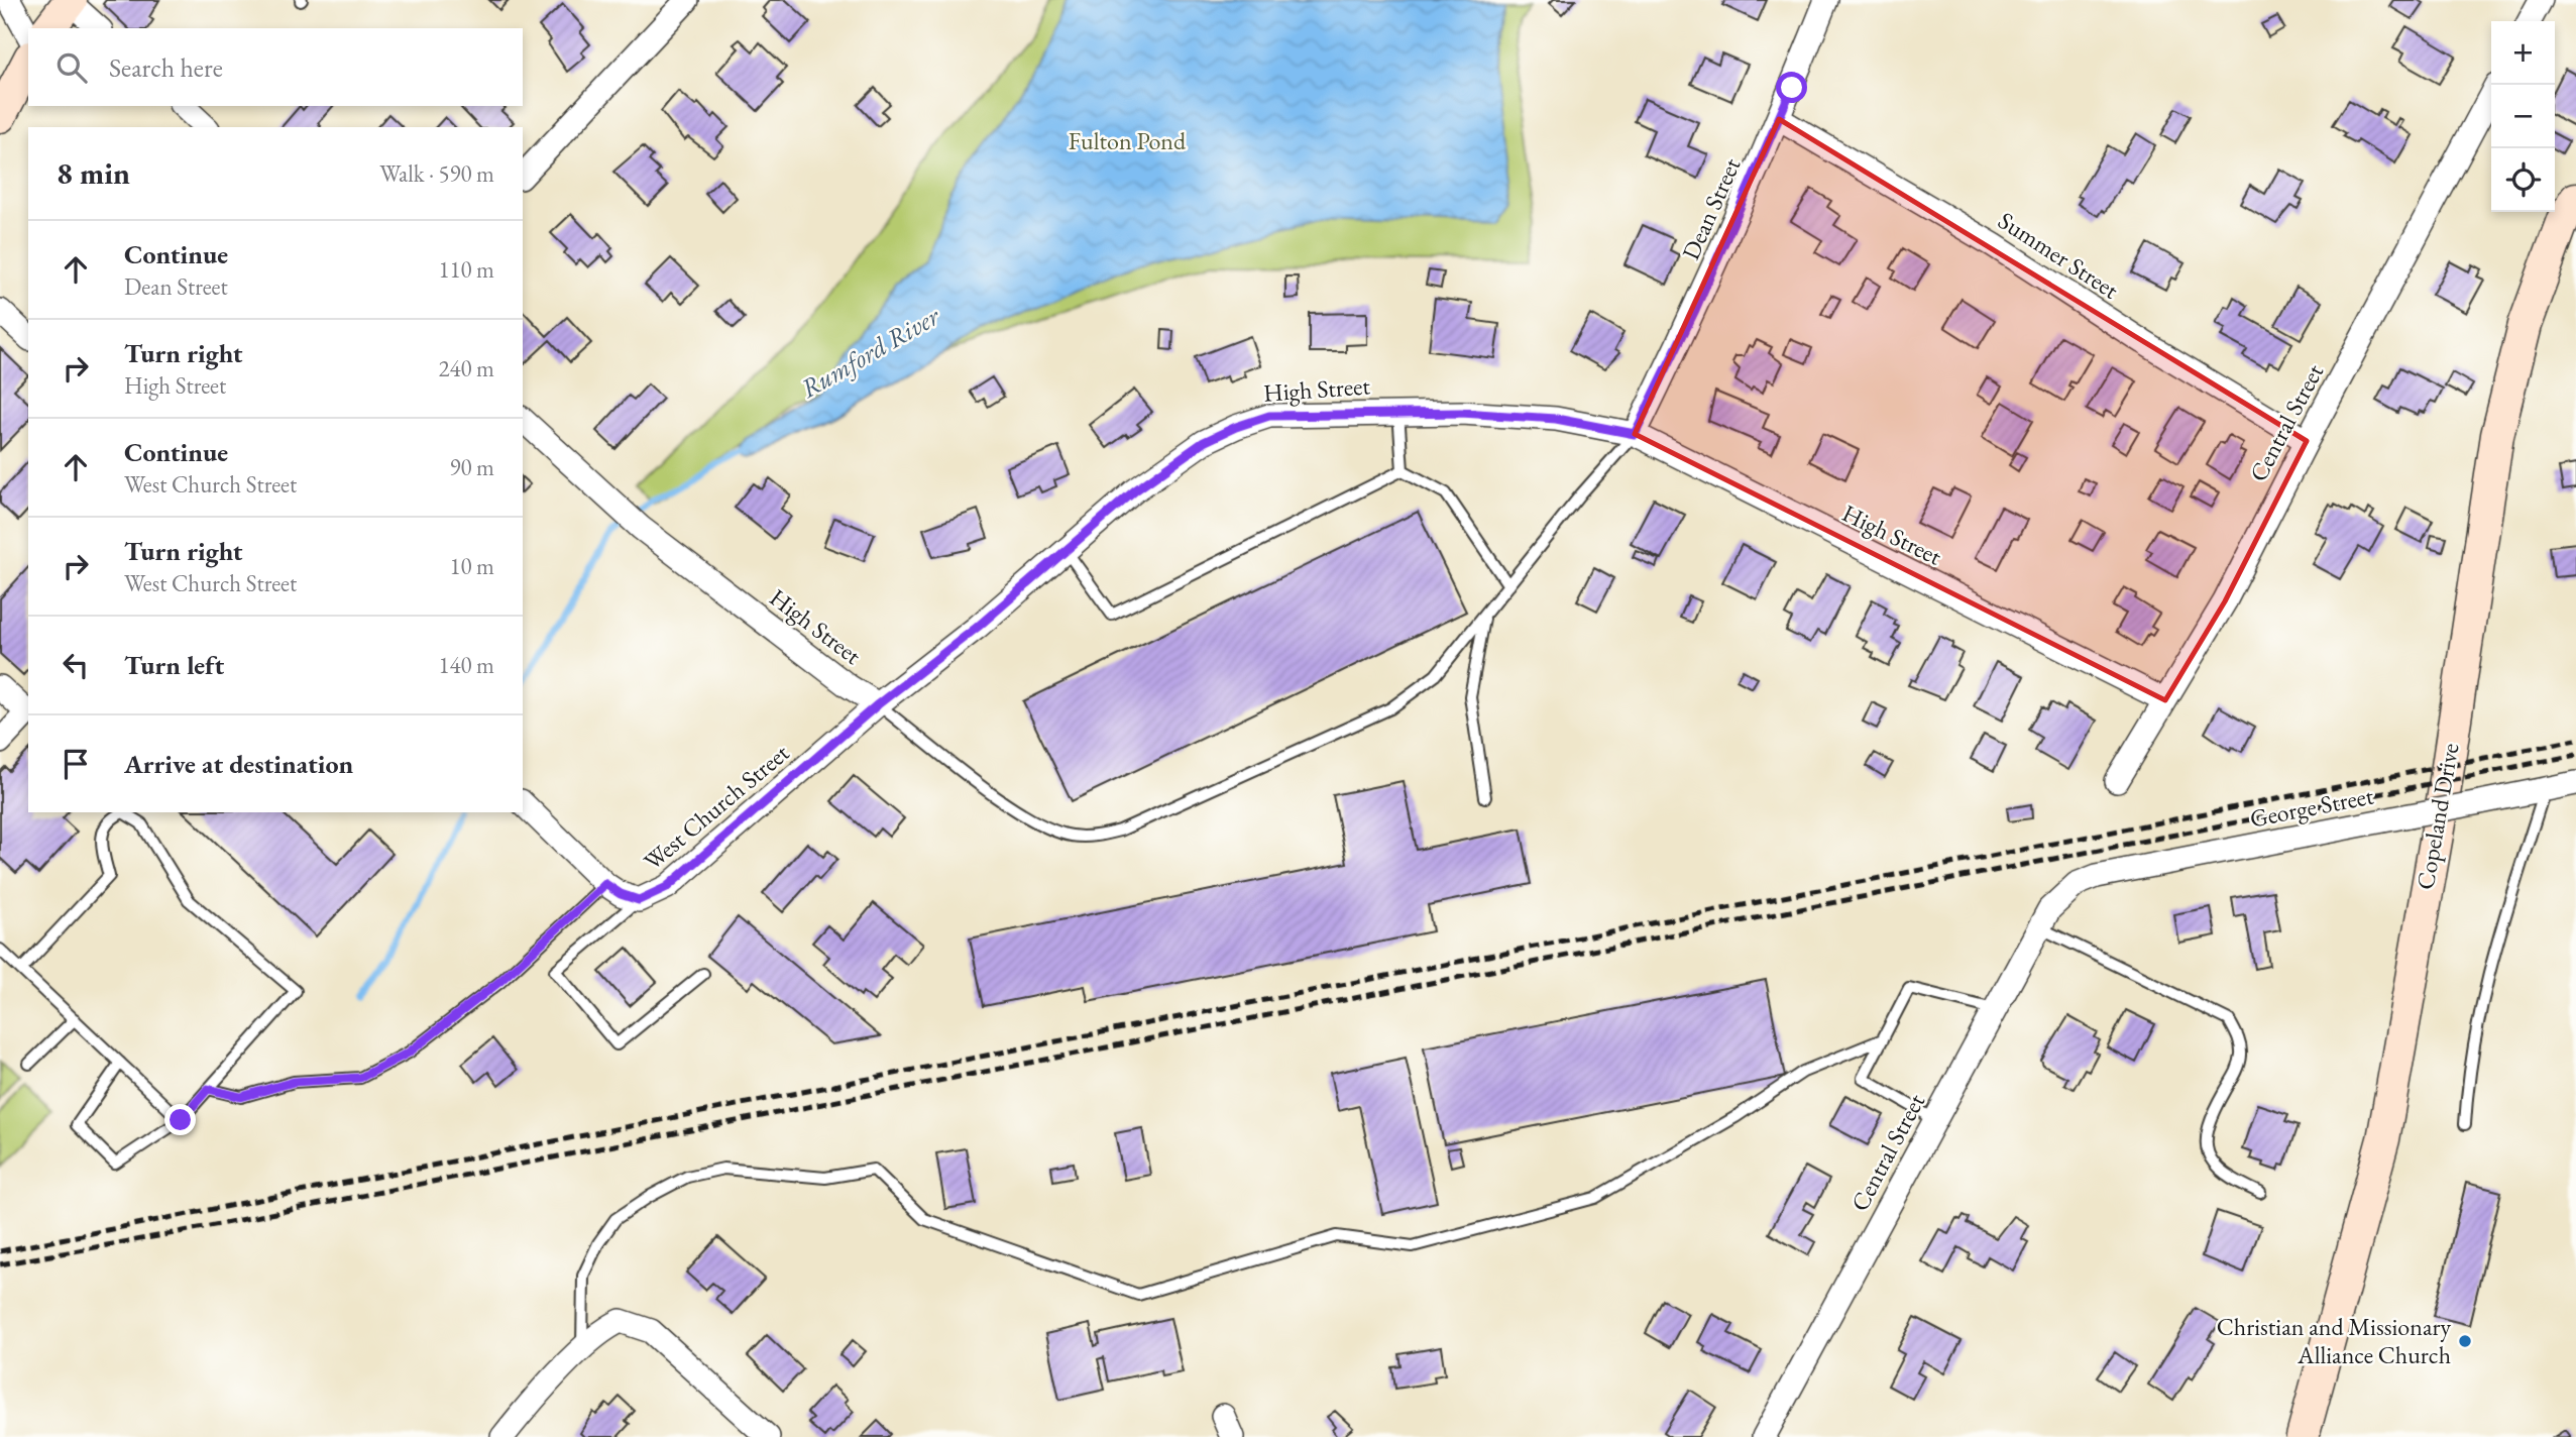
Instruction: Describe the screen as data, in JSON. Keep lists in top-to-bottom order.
{
  "streets": {
    "main road": ["Copeland Drive"],
    "street": [
      "Dean Street",
      "Summer Street",
      "High Street",
      "Central Street",
      "West Church Street",
      "George Street"
    ]
  },
  "crossings": [
    ["Dean Street", "Summer Street"],
    ["Dean Street", "High Street"],
    ["Summer Street", "Central Street"],
    ["High Street", "Central Street"],
    ["High Street", "West Church Street"],
    ["Central Street", "George Street"]
  ],
  "water": ["Rumford River"],
  "parks": ["Fulton Pond"],
  "places": ["Christian and Missionary Alliance Church"],
  "page": {
    "map_buttons": ["+", "−"],
    "search": "Search here",
    "heading": ["8 min", "Walk · 590 m"],
    "list": [
      ["Continue", "Dean Street", "110 m"],
      ["Turn right", "High Street", "240 m"],
      ["Continue", "West Church Street", "90 m"],
      ["Turn right", "West Church Street", "10 m"],
      ["Turn left", "140 m"],
      "Arrive at destination"
    ]
  }
}
